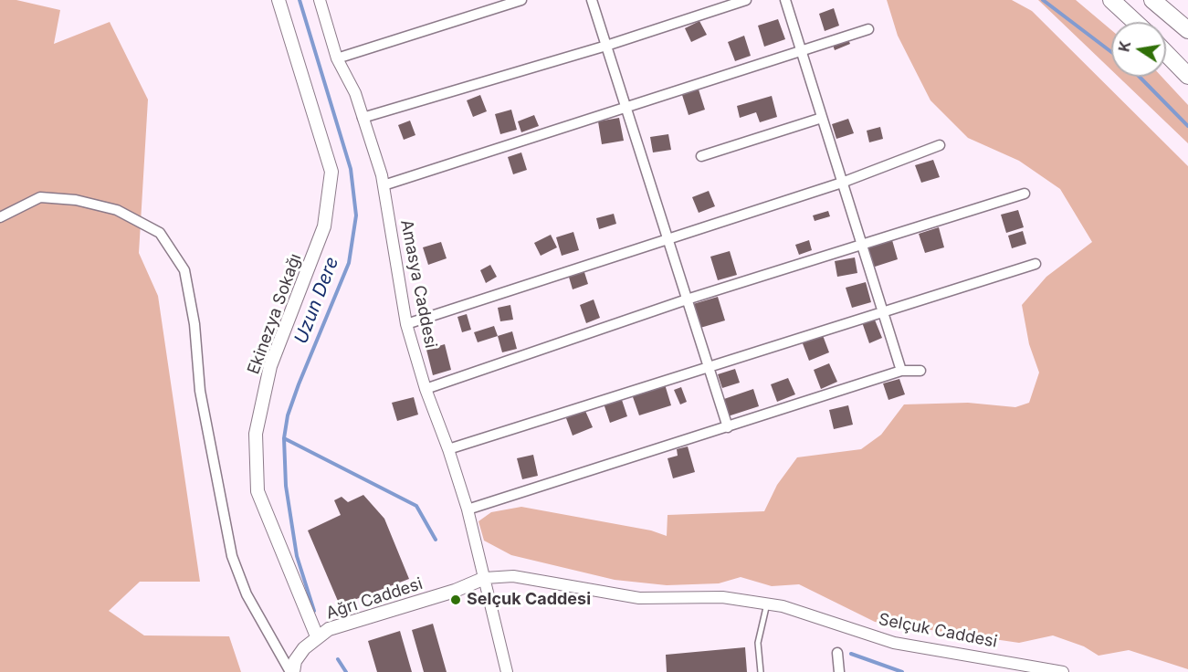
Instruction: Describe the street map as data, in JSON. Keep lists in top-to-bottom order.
{
  "streets": {
    "main road": ["Ekinezya Sokağı", "Ağrı Caddesi"],
    "street": ["Amasya Caddesi", "Selçuk Caddesi"]
  },
  "crossings": [
    ["Amasya Caddesi", "Ağrı Caddesi"],
    ["Amasya Caddesi", "Selçuk Caddesi"],
    ["Ekinezya Sokağı", "Ağrı Caddesi"],
    ["Ağrı Caddesi", "Selçuk Caddesi"]
  ],
  "water": ["Uzun Dere"],
  "places": ["Selçuk Caddesi"],
  "north": "left"
}
